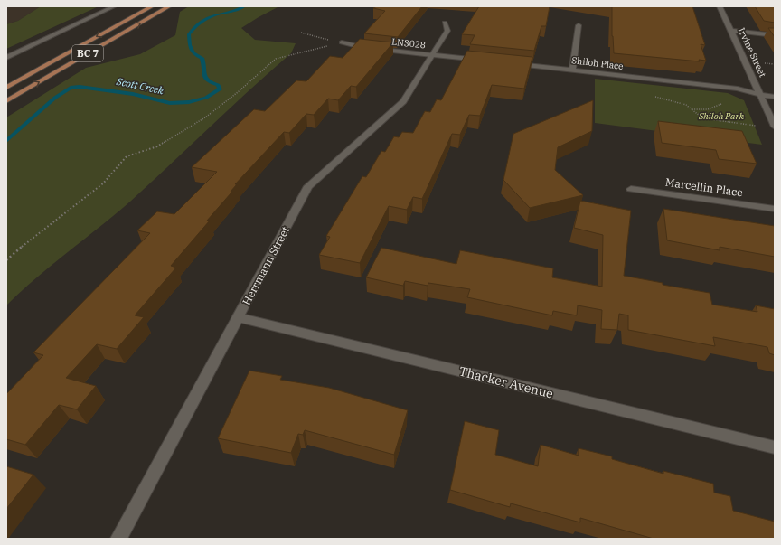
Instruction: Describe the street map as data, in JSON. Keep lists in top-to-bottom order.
{
  "streets": {
    "main road": ["BC 7"],
    "street": [
      "Irvine Street",
      "Shiloh Place",
      "Marcellin Place",
      "Herrmann Street",
      "Thacker Avenue"
    ],
    "lane": ["LN3028"]
  },
  "crossings": [
    ["LN3028", "Herrmann Street"],
    ["Irvine Street", "Shiloh Place"],
    ["Herrmann Street", "Thacker Avenue"]
  ],
  "water": ["Scott Creek"],
  "parks": ["Shiloh Park"]
}
